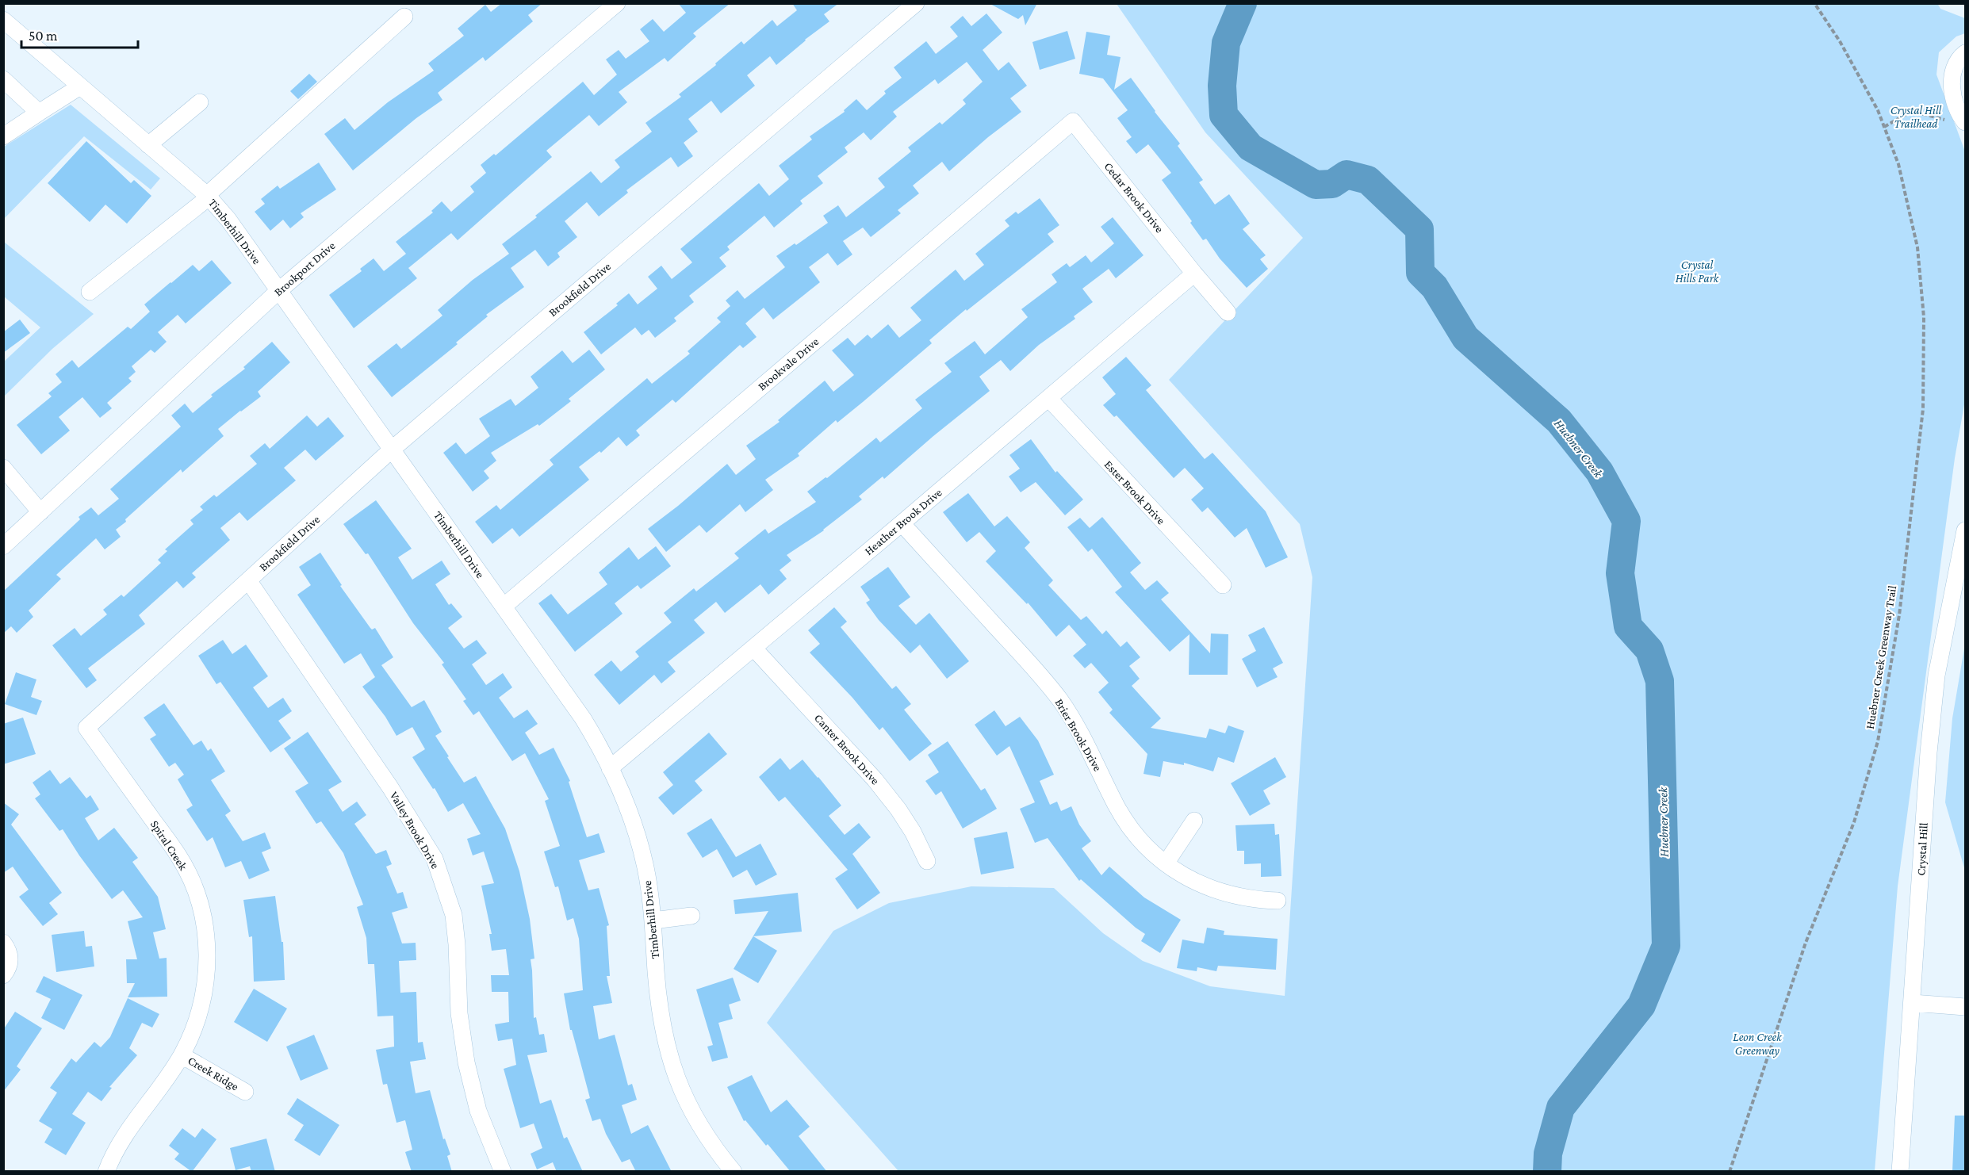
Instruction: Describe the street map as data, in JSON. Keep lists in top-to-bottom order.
{
  "streets": {
    "street": [
      "Cedar Brook Drive",
      "Timberhill Drive",
      "Brookport Drive",
      "Brookfield Drive",
      "Brookvale Drive",
      "Ester Brook Drive",
      "Heather Brook Drive",
      "Brier Brook Drive",
      "Canter Brook Drive",
      "Valley Brook Drive",
      "Spiral Creek",
      "Crystal Hill",
      "Creek Ridge"
    ],
    "path": ["Huebner Creek Greenway Trail"]
  },
  "crossings": [
    ["Cedar Brook Drive", "Brookvale Drive"],
    ["Cedar Brook Drive", "Heather Brook Drive"],
    ["Timberhill Drive", "Brookport Drive"],
    ["Timberhill Drive", "Brookfield Drive"],
    ["Timberhill Drive", "Brookvale Drive"],
    ["Timberhill Drive", "Heather Brook Drive"],
    ["Brookfield Drive", "Valley Brook Drive"],
    ["Brookfield Drive", "Spiral Creek"],
    ["Ester Brook Drive", "Heather Brook Drive"],
    ["Heather Brook Drive", "Brier Brook Drive"],
    ["Heather Brook Drive", "Canter Brook Drive"],
    ["Valley Brook Drive", "Spiral Creek"],
    ["Spiral Creek", "Creek Ridge"]
  ],
  "water": ["Huebner Creek"],
  "parks": ["Crystal Hill Trailhead", "Crystal Hills Park", "Leon Creek Greenway"],
  "scale_bar": "50 m"
}
